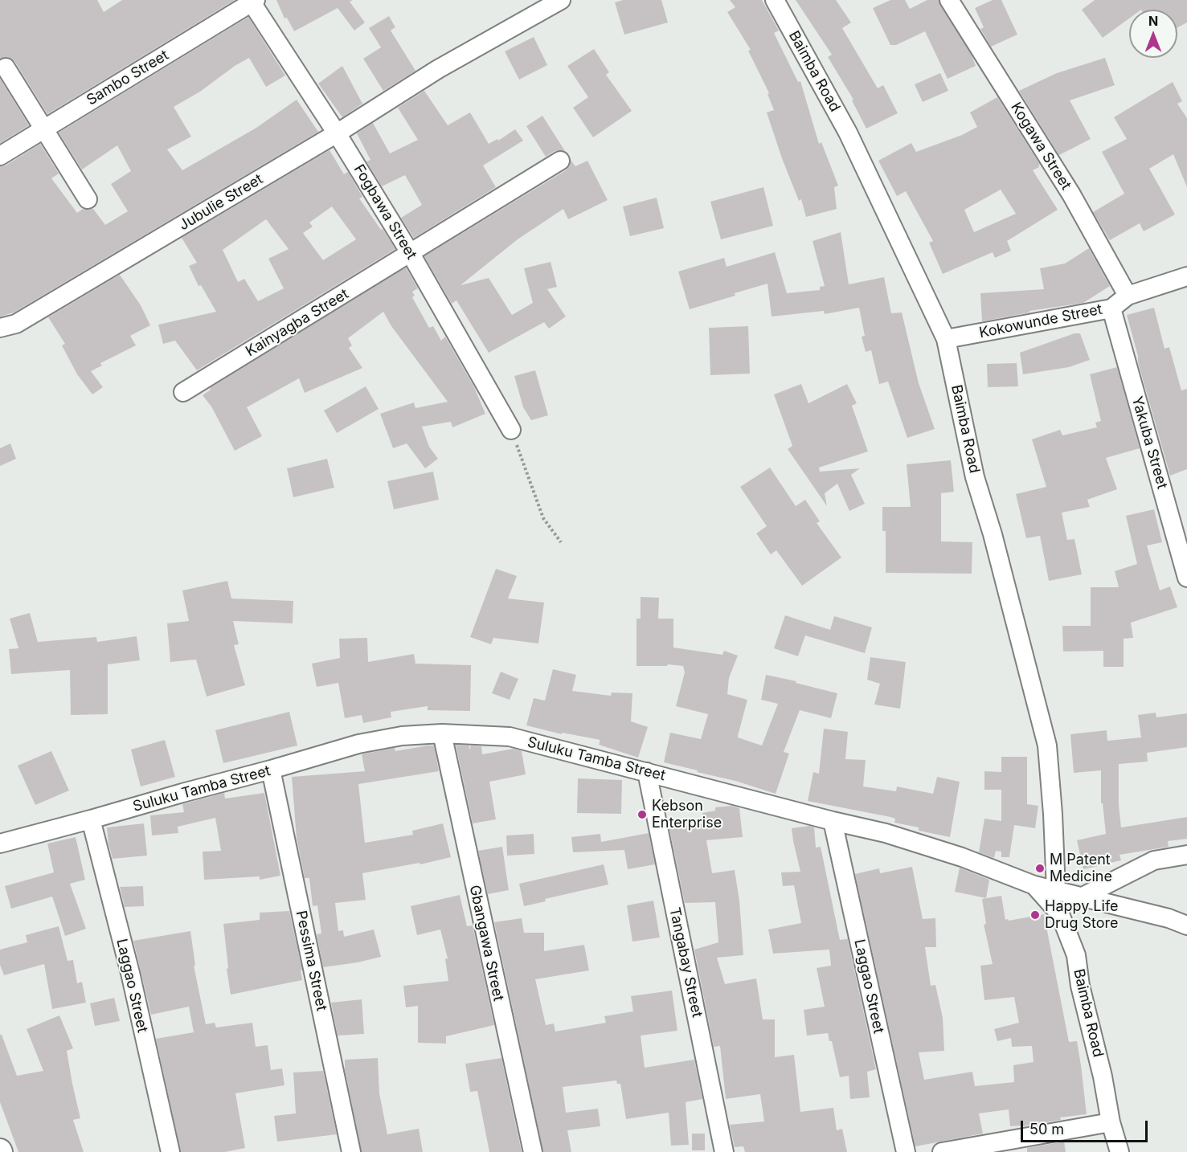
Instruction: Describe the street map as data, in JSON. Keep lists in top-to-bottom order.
{
  "streets": {
    "street": [
      "Baimba Road",
      "Sambo Street",
      "Kogawa Street",
      "Jubulie Street",
      "Fogbawa Street",
      "Kokowunde Street",
      "Kainyagba Street",
      "Yakuba Street",
      "Suluku Tamba Street",
      "Gbangawa Street",
      "Pessima Street",
      "Tangabay Street",
      "Laggao Street"
    ]
  },
  "crossings": [
    ["Baimba Road", "Kokowunde Street"],
    ["Baimba Road", "Suluku Tamba Street"],
    ["Sambo Street", "Fogbawa Street"],
    ["Kogawa Street", "Kokowunde Street"],
    ["Jubulie Street", "Fogbawa Street"],
    ["Fogbawa Street", "Kainyagba Street"],
    ["Kokowunde Street", "Yakuba Street"],
    ["Suluku Tamba Street", "Gbangawa Street"],
    ["Suluku Tamba Street", "Pessima Street"],
    ["Suluku Tamba Street", "Tangabay Street"],
    ["Suluku Tamba Street", "Laggao Street"]
  ],
  "places": ["Kebson Enterprise", "M Patent Medicine", "Happy Life Drug Store"],
  "scale_bar": "50 m",
  "north": "top"
}
